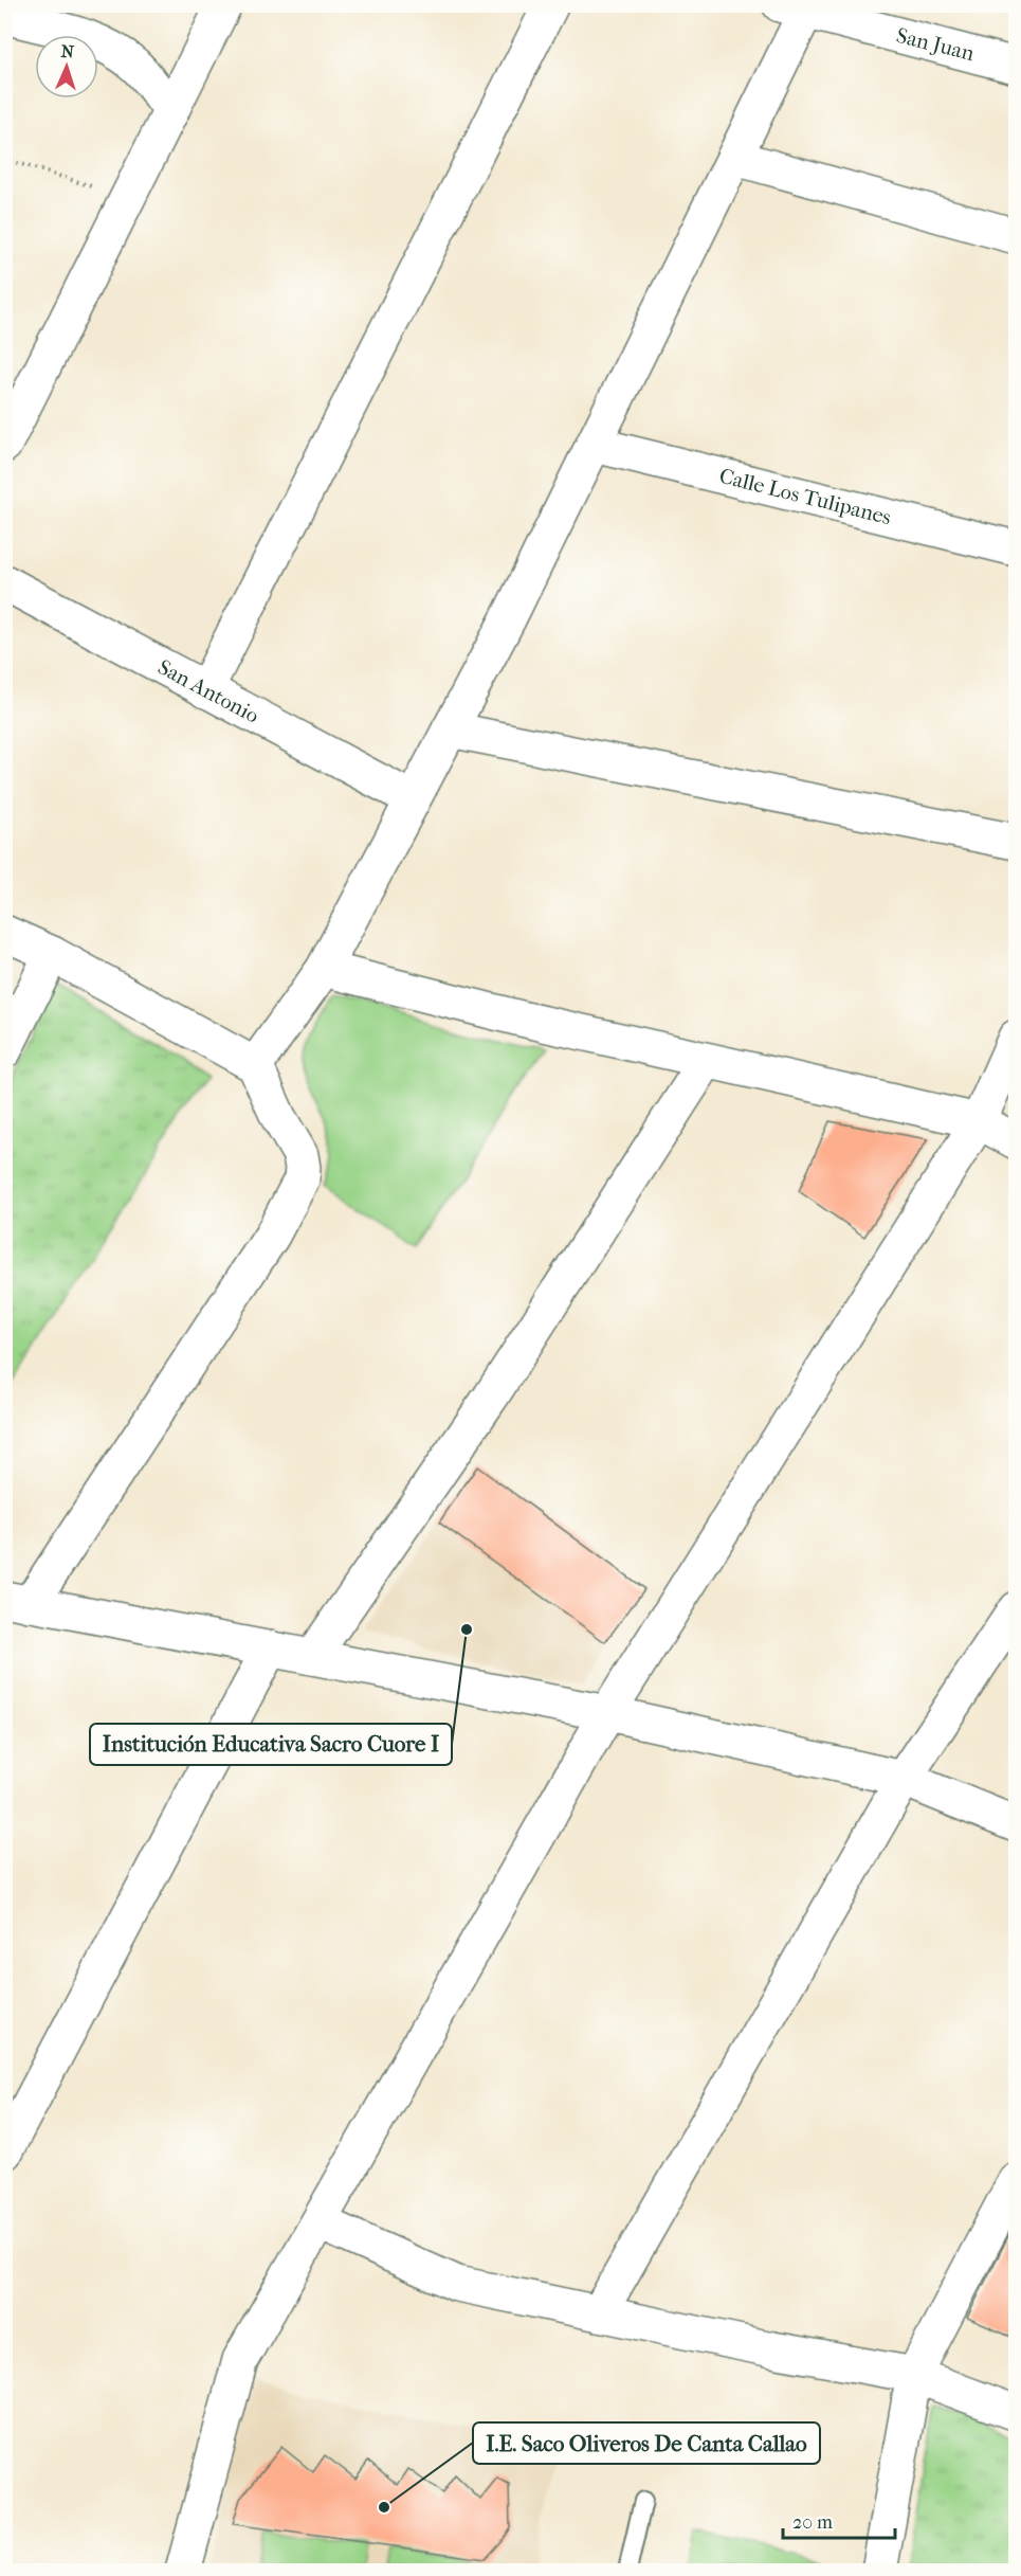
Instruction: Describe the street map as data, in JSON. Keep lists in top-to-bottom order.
{
  "streets": {
    "street": ["San Juan", "Calle Los Tulipanes", "San Antonio"]
  },
  "places": ["Institución Educativa Sacro Cuore I", "I.E. Saco Oliveros De Canta Callao"],
  "scale_bar": "20 m",
  "north": "top"
}
